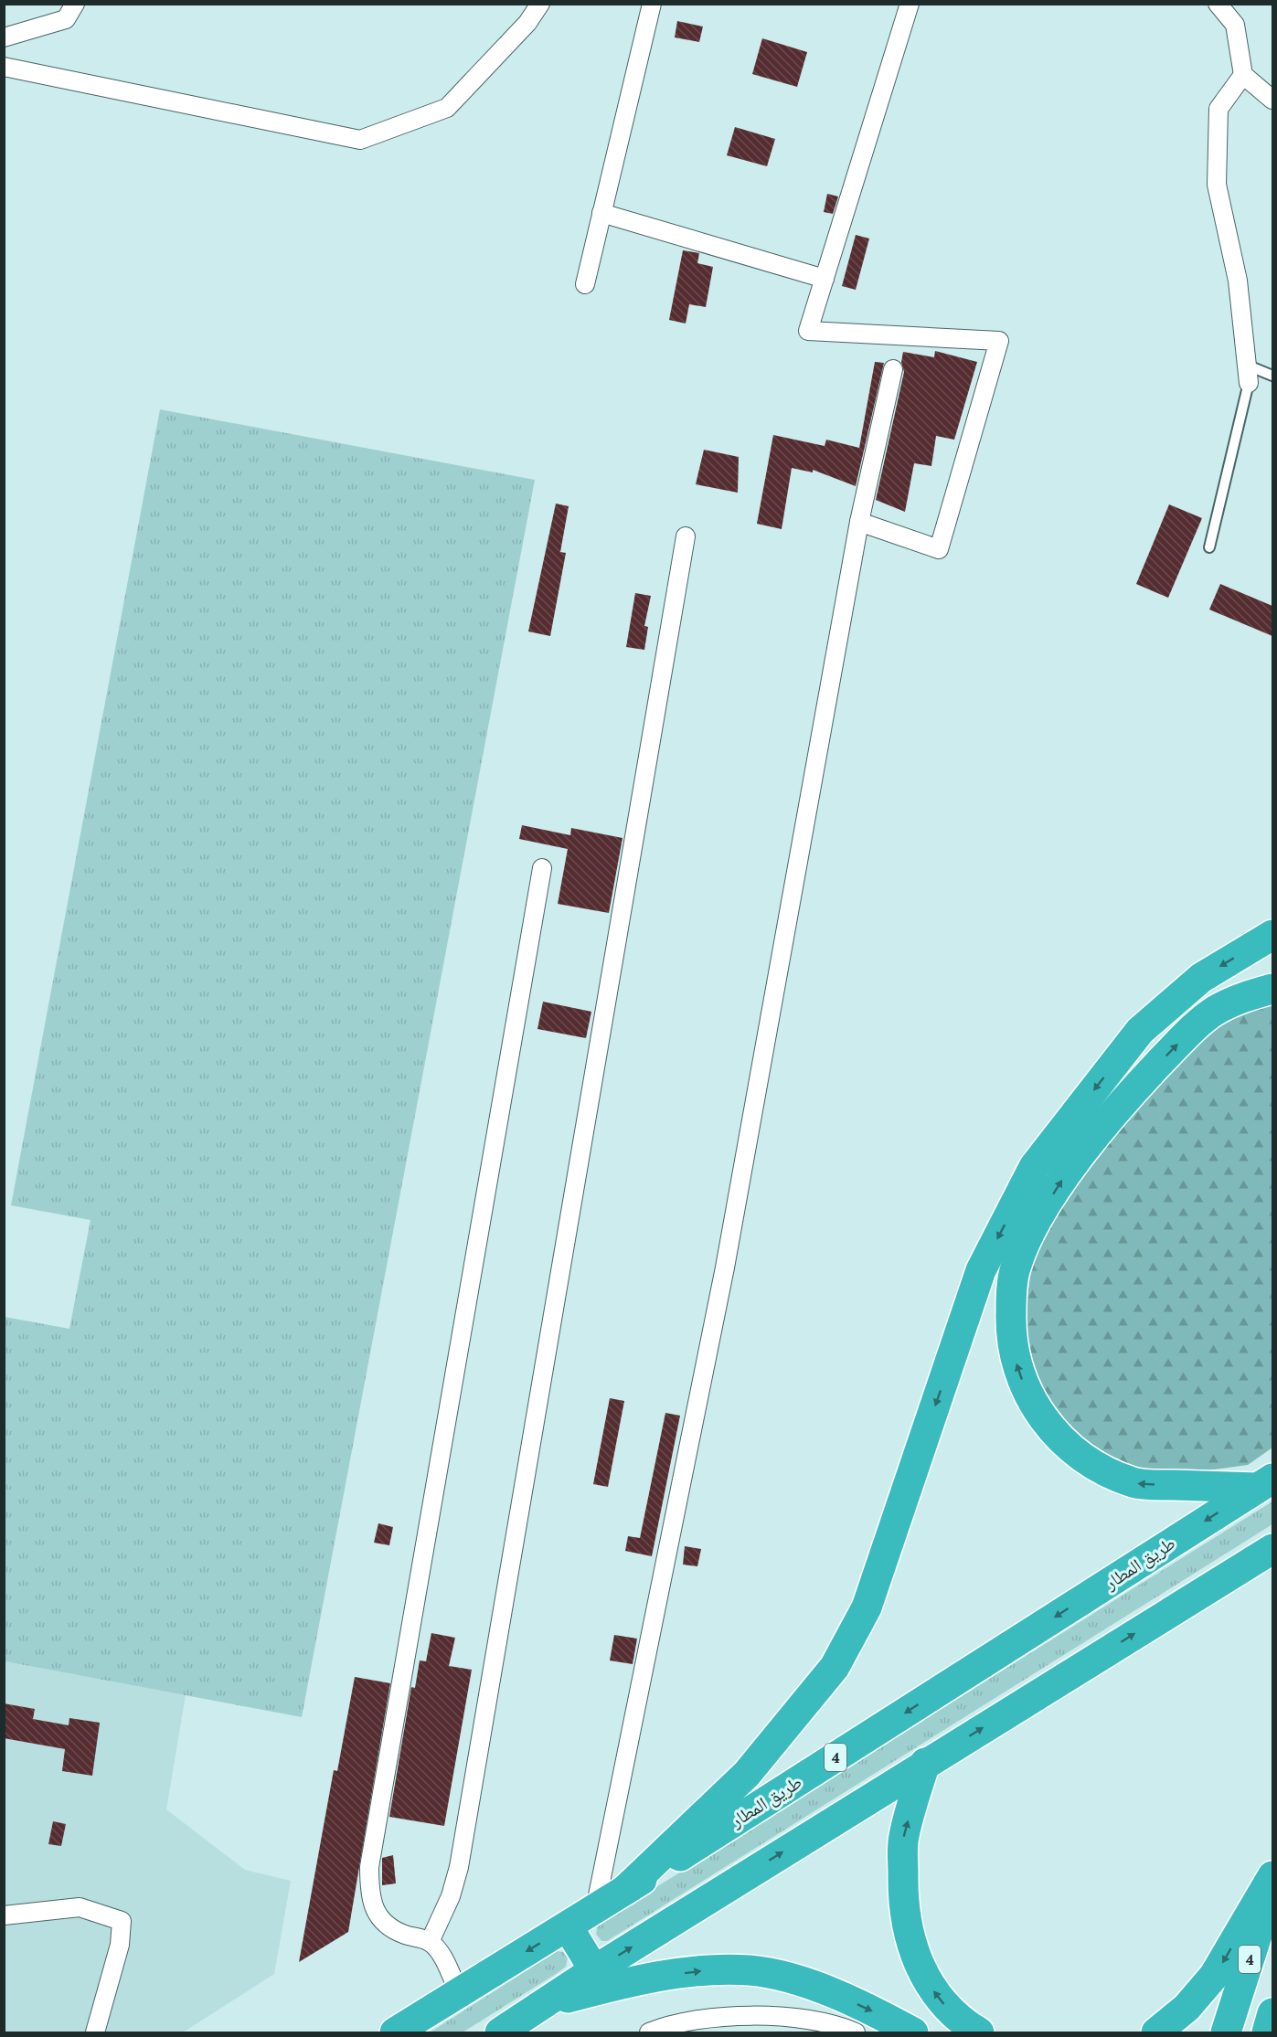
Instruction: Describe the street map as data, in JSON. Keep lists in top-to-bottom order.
{
  "streets": {
    "highway": ["طريق المطار", "4"]
  }
}
